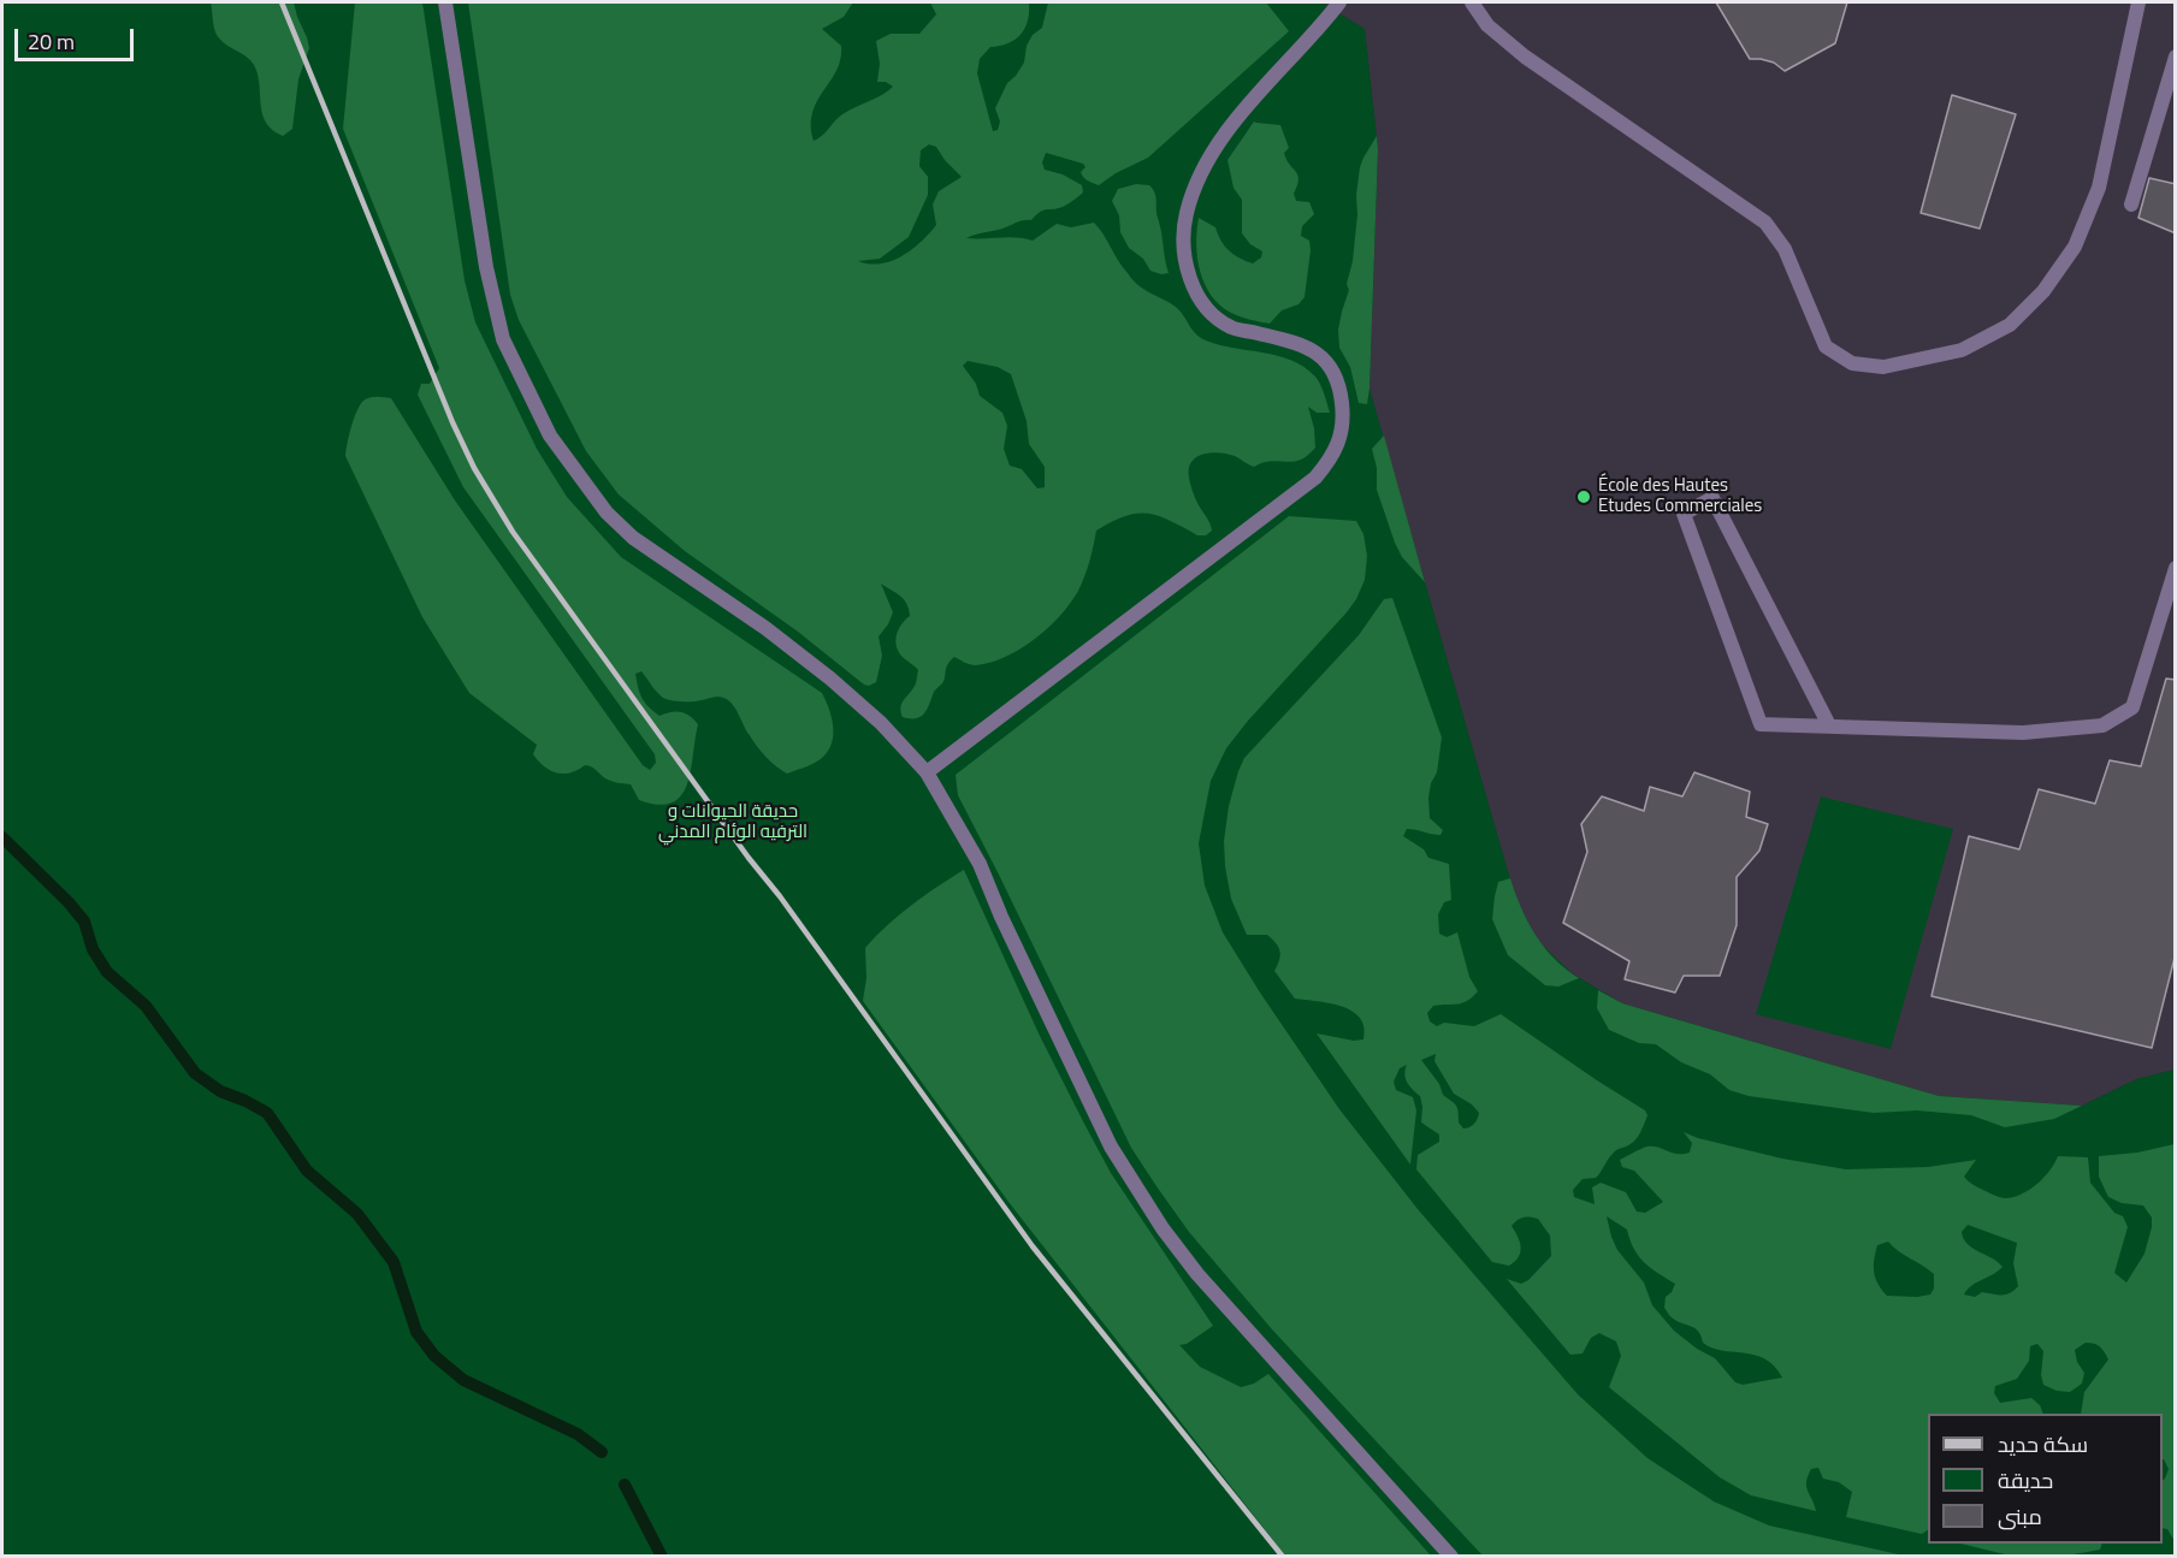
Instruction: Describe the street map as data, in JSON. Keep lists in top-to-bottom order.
{
  "parks": ["حديقة الحيوانات و الترفيه الوئام المدني"],
  "places": ["École des Hautes Etudes Commerciales"],
  "legend": ["سكة حديد", "حديقة", "مبنى"],
  "scale_bar": "20 m"
}
